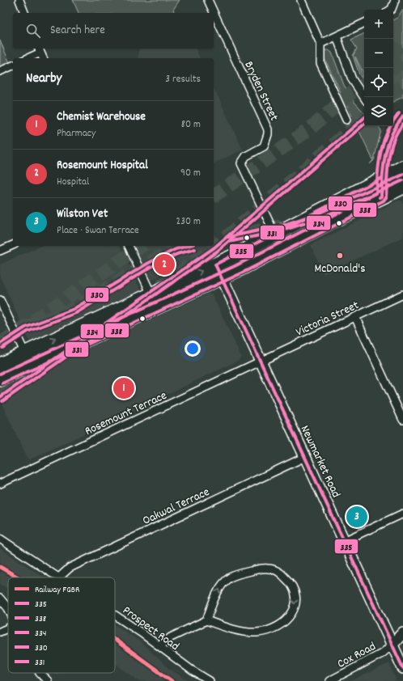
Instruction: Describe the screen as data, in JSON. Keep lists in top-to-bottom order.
{
  "streets": {
    "main road": ["Newmarket Road"],
    "street": [
      "Bryden Street",
      "Victoria Street",
      "Rosemount Terrace",
      "Oakwal Terrace",
      "Prospect Road",
      "Cox Road"
    ]
  },
  "crossings": [
    ["Victoria Street", "Rosemount Terrace"],
    ["Victoria Street", "Newmarket Road"],
    ["Rosemount Terrace", "Newmarket Road"],
    ["Newmarket Road", "Oakwal Terrace"],
    ["Newmarket Road", "Cox Road"],
    ["Oakwal Terrace", "Prospect Road"]
  ],
  "places": ["McDonald's"],
  "lines": [
    "transit line 334",
    "transit line 335",
    "transit line 330",
    "transit line 338",
    "transit line 331",
    "rail line FGBR"
  ],
  "legend": [
    "Railway FGBR",
    "335",
    "338",
    "334",
    "330",
    "331"
  ],
  "page": {
    "map_buttons": ["+", "−"],
    "search": "Search here",
    "heading": ["Nearby", "3 results"],
    "list": [
      {
        "mark": "1",
        "name": "Chemist Warehouse",
        "note": "Pharmacy",
        "value": "80 m"
      },
      {
        "mark": "2",
        "name": "Rosemount Hospital",
        "note": "Hospital",
        "value": "90 m"
      },
      {
        "mark": "3",
        "name": "Wilston Vet",
        "note": "Place · Swan Terrace",
        "value": "230 m"
      }
    ],
    "pins": ["2", "1", "3"]
  }
}
